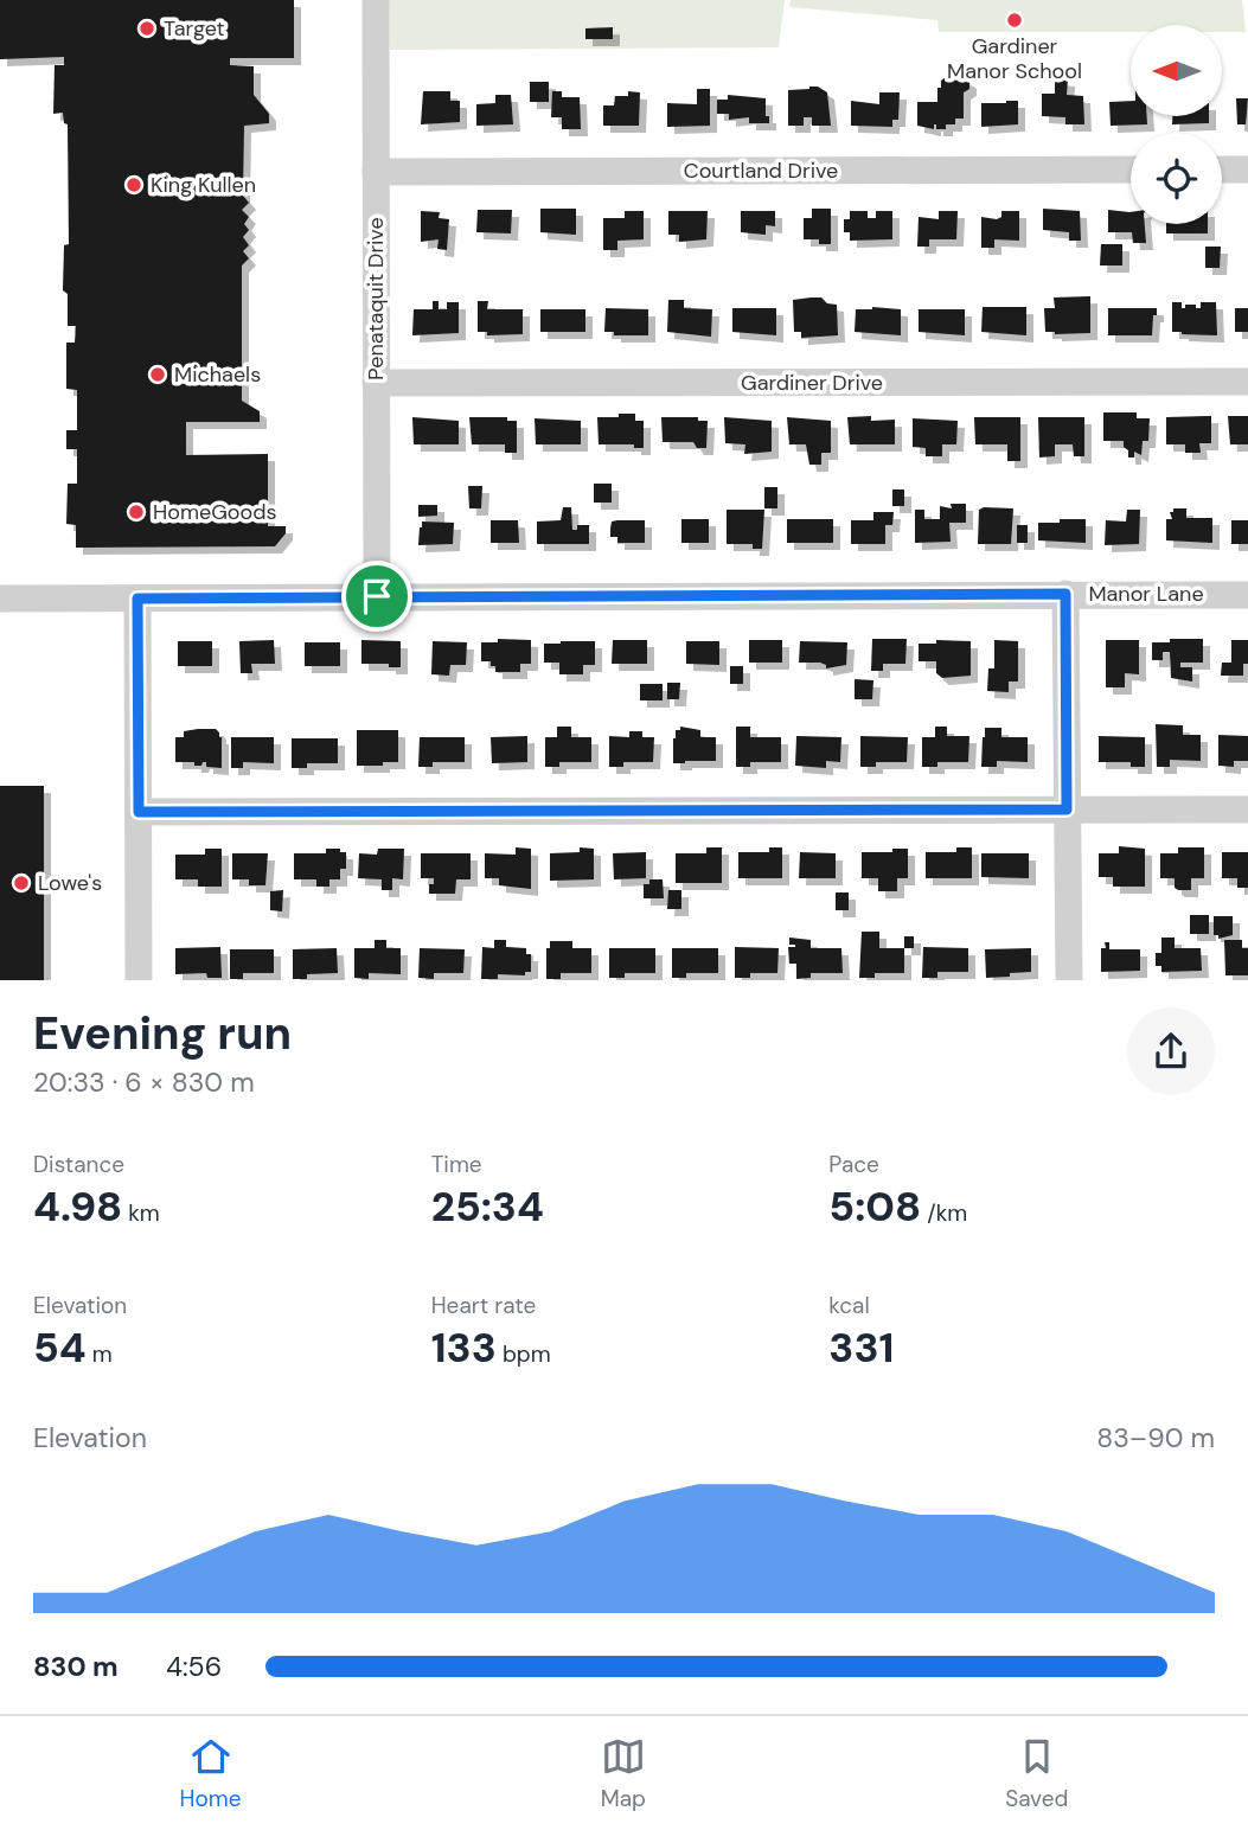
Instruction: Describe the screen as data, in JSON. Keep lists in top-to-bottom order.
{
  "streets": {
    "street": [
      "Courtland Drive",
      "Penataquit Drive",
      "Gardiner Drive",
      "Manor Lane"
    ]
  },
  "crossings": [
    ["Courtland Drive", "Penataquit Drive"],
    ["Penataquit Drive", "Gardiner Drive"],
    ["Penataquit Drive", "Manor Lane"]
  ],
  "places": [
    "Gardiner Manor School",
    "Target",
    "King Kullen",
    "Michaels",
    "HomeGoods",
    "Lowe's"
  ],
  "north": "left",
  "page": {
    "heading": ["Evening run", "20:33 · 6 × 830 m"],
    "stats": [
      ["Distance", "4.98 km"],
      ["Time", "25:34"],
      ["Pace", "5:08 /km"],
      ["Elevation", "54 m"],
      ["Heart rate", "133 bpm"],
      ["kcal", "331"]
    ],
    "chart": ["Elevation", "83–90 m"],
    "list": [
      {
        "name": "830 m",
        "note": "4:56"
      }
    ],
    "tabs": ["Home", "Map", "Saved"]
  }
}
